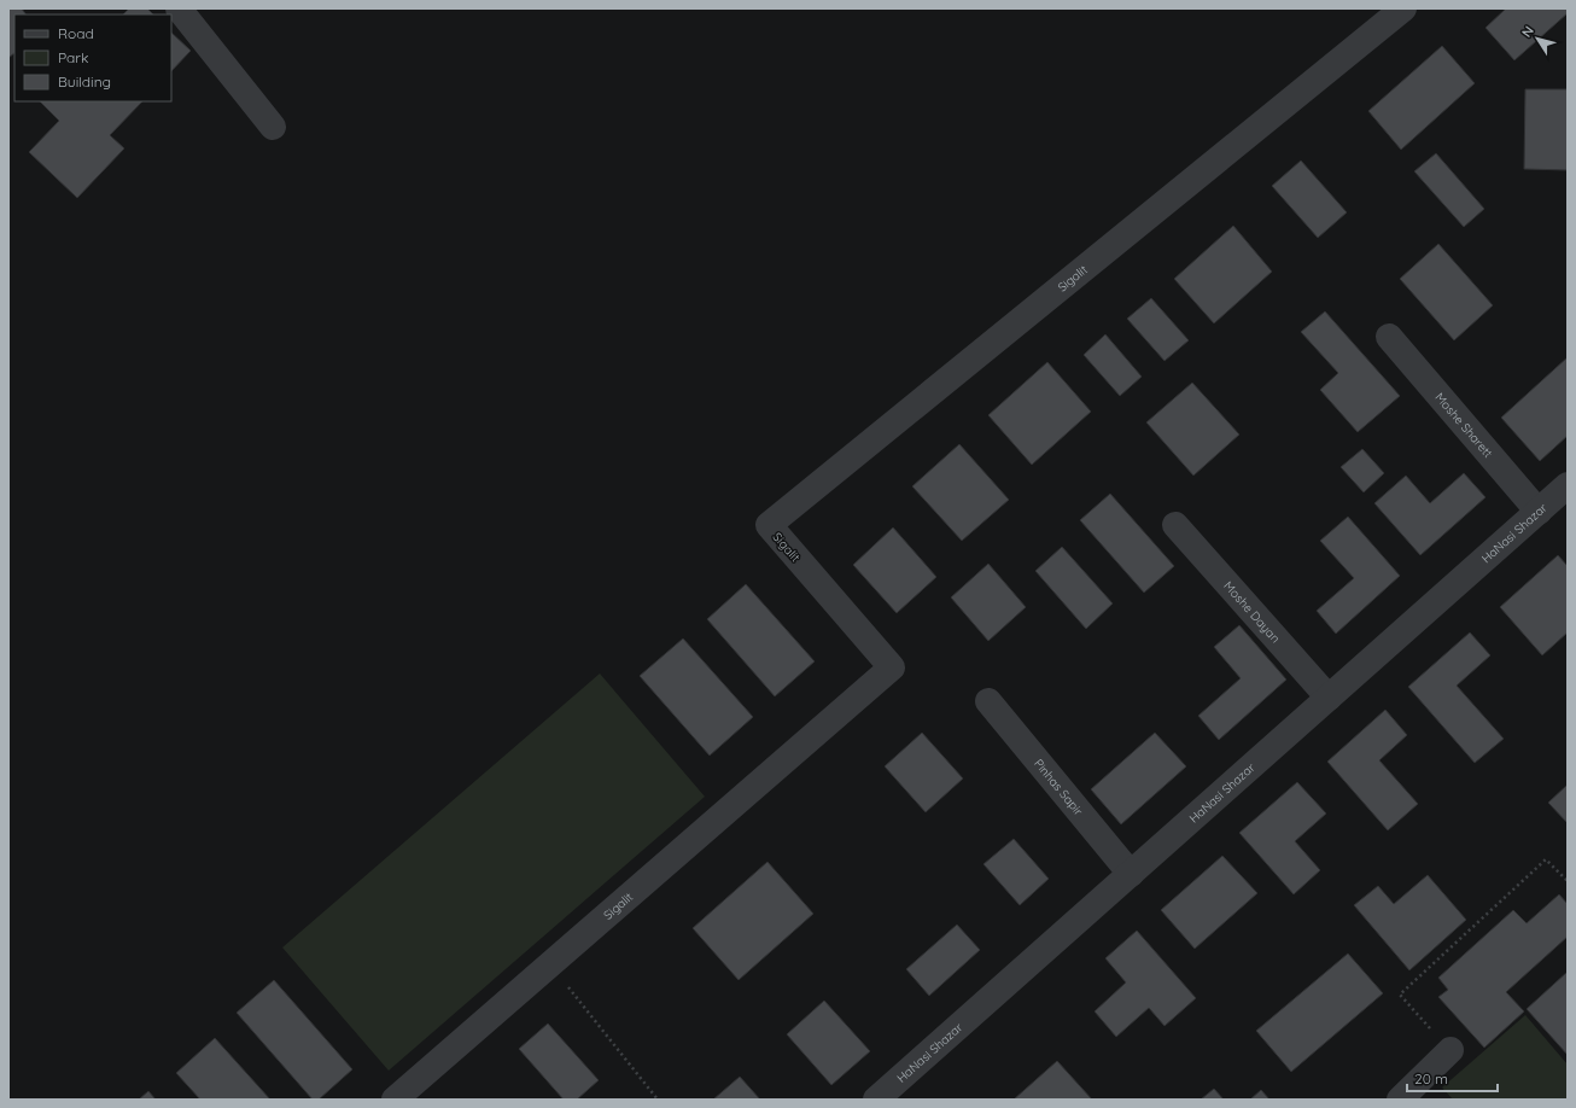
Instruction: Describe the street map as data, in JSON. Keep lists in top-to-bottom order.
{
  "streets": {
    "street": [
      "Sigalit",
      "Moshe Sharett",
      "HaNasi Shazar",
      "Moshe Dayan",
      "Pinhas Sapir"
    ]
  },
  "crossings": [
    ["Moshe Sharett", "HaNasi Shazar"],
    ["HaNasi Shazar", "Moshe Dayan"],
    ["HaNasi Shazar", "Pinhas Sapir"]
  ],
  "legend": ["Road", "Park", "Building"],
  "scale_bar": "20 m",
  "north": "top left"
}
